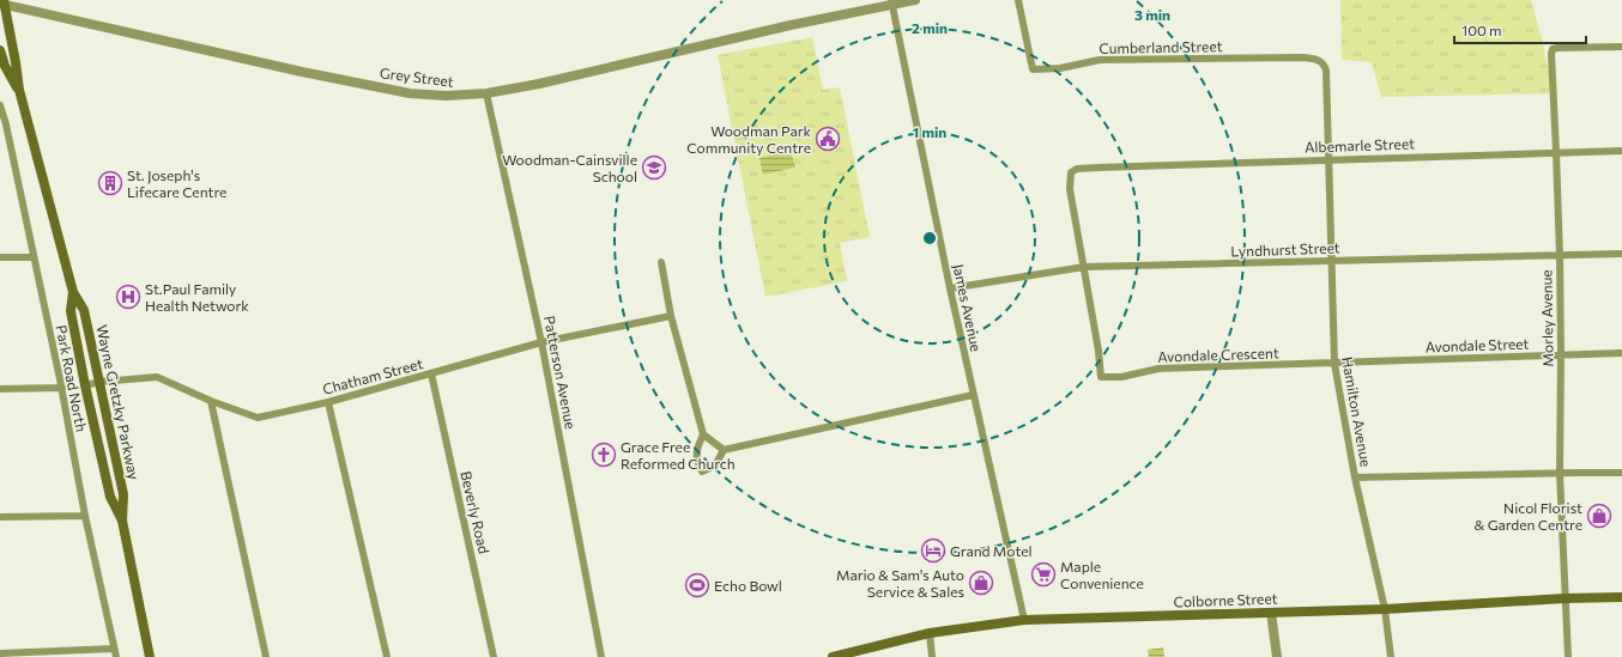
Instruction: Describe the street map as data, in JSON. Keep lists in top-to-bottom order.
{
  "streets": {
    "main road": ["Wayne Gretzky Parkway", "Colborne Street"],
    "street": [
      "Cumberland Street",
      "Grey Street",
      "Albemarle Street",
      "Lyndhurst Street",
      "James Avenue",
      "Morley Avenue",
      "Avondale Street",
      "Avondale Crescent",
      "Patterson Avenue",
      "Chatham Street",
      "Park Road North",
      "Hamilton Avenue",
      "Beverly Road"
    ]
  },
  "crossings": [
    ["Cumberland Street", "Hamilton Avenue"],
    ["Grey Street", "James Avenue"],
    ["Grey Street", "Patterson Avenue"],
    ["Grey Street", "Wayne Gretzky Parkway"],
    ["Albemarle Street", "Lyndhurst Street"],
    ["Albemarle Street", "Morley Avenue"],
    ["Albemarle Street", "Avondale Crescent"],
    ["Albemarle Street", "Hamilton Avenue"],
    ["Lyndhurst Street", "James Avenue"],
    ["Lyndhurst Street", "Morley Avenue"],
    ["Lyndhurst Street", "Avondale Crescent"],
    ["Lyndhurst Street", "Hamilton Avenue"],
    ["James Avenue", "Colborne Street"],
    ["Morley Avenue", "Avondale Street"],
    ["Morley Avenue", "Colborne Street"],
    ["Avondale Street", "Avondale Crescent"],
    ["Avondale Street", "Hamilton Avenue"],
    ["Avondale Crescent", "Hamilton Avenue"],
    ["Patterson Avenue", "Chatham Street"],
    ["Chatham Street", "Wayne Gretzky Parkway"],
    ["Chatham Street", "Beverly Road"],
    ["Hamilton Avenue", "Colborne Street"]
  ],
  "places": {
    "public building": ["Woodman Park Community Centre"],
    "school or university": ["Woodman-Cainsville School"],
    "building": ["St. Joseph's Lifecare Centre"],
    "hospital": ["St.Paul Family Health Network"],
    "church": ["Grace Free Reformed Church"],
    "shop": ["Nicol Florist & Garden Centre", "Mario & Sam's Auto Service & Sales"],
    "hotel": ["Grand Motel"],
    "supermarket": ["Maple Convenience"],
    "sports": ["Echo Bowl"]
  },
  "scale_bar": "100 m",
  "rings": ["3 min", "2 min", "1 min"]
}
